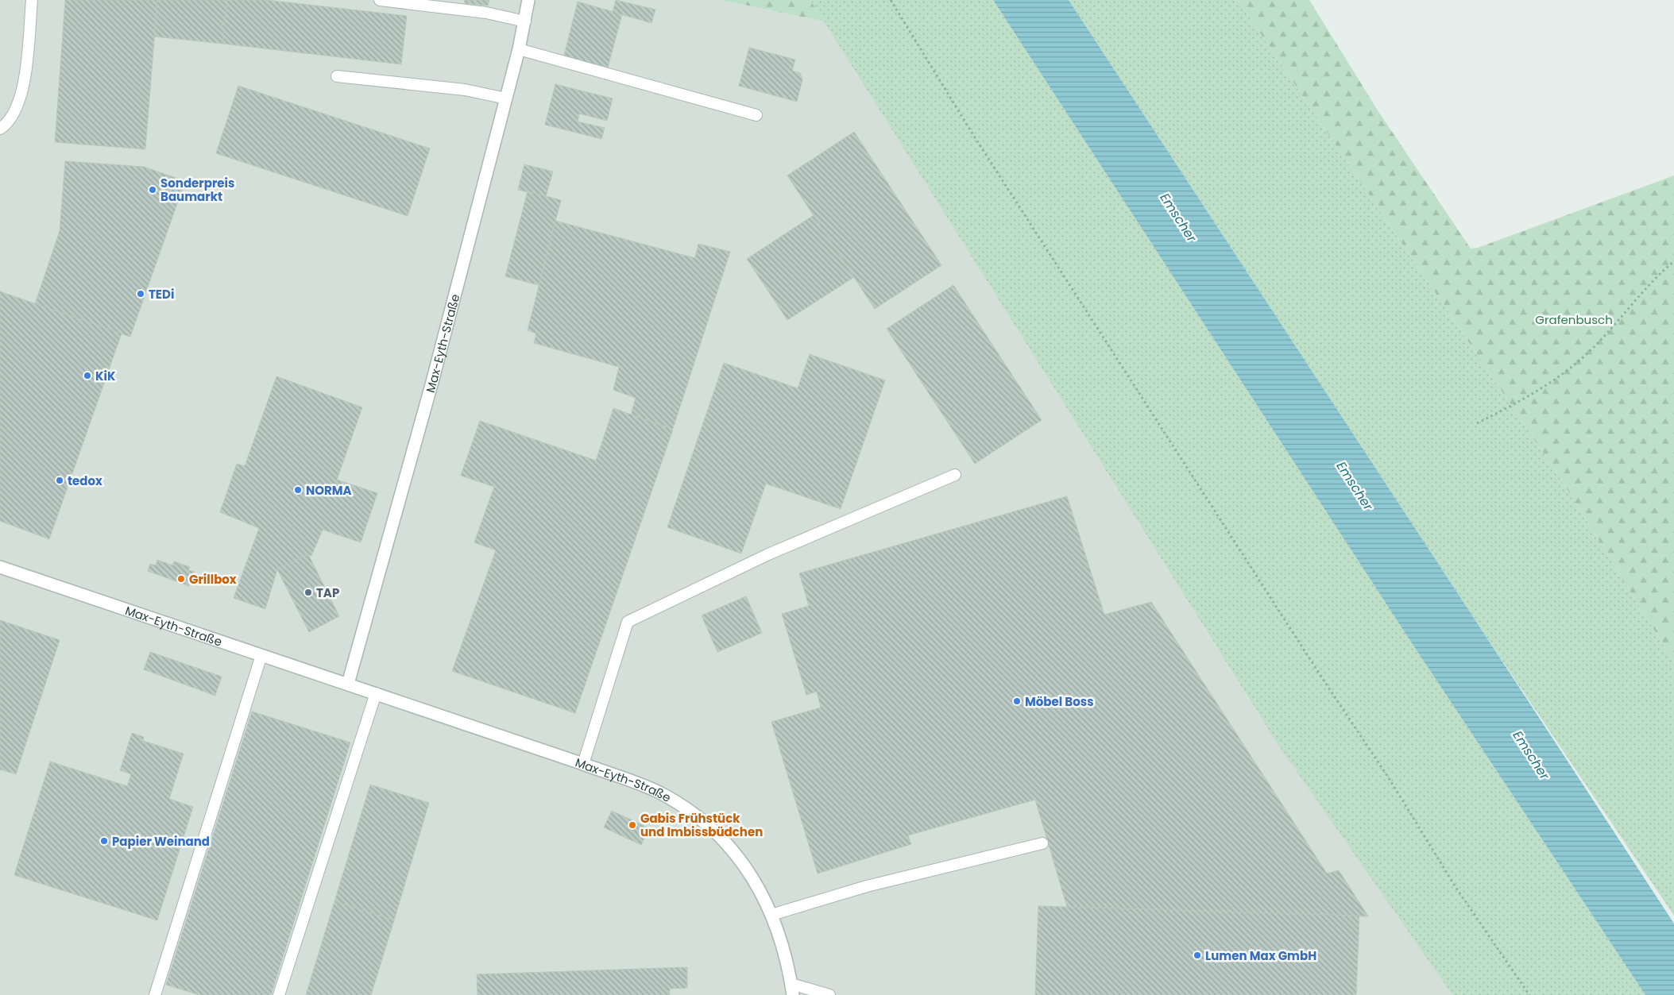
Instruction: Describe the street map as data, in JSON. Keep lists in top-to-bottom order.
{
  "streets": {
    "street": ["Max-Eyth-Straße"]
  },
  "water": ["Emscher"],
  "parks": ["Grafenbusch"],
  "places": [
    "Sonderpreis Baumarkt",
    "TEDi",
    "KiK",
    "tedox",
    "NORMA",
    "Grillbox",
    "TAP",
    "Möbel Boss",
    "Gabis Frühstück und Imbissbüdchen",
    "Papier Weinand",
    "Lumen Max GmbH"
  ]
}
